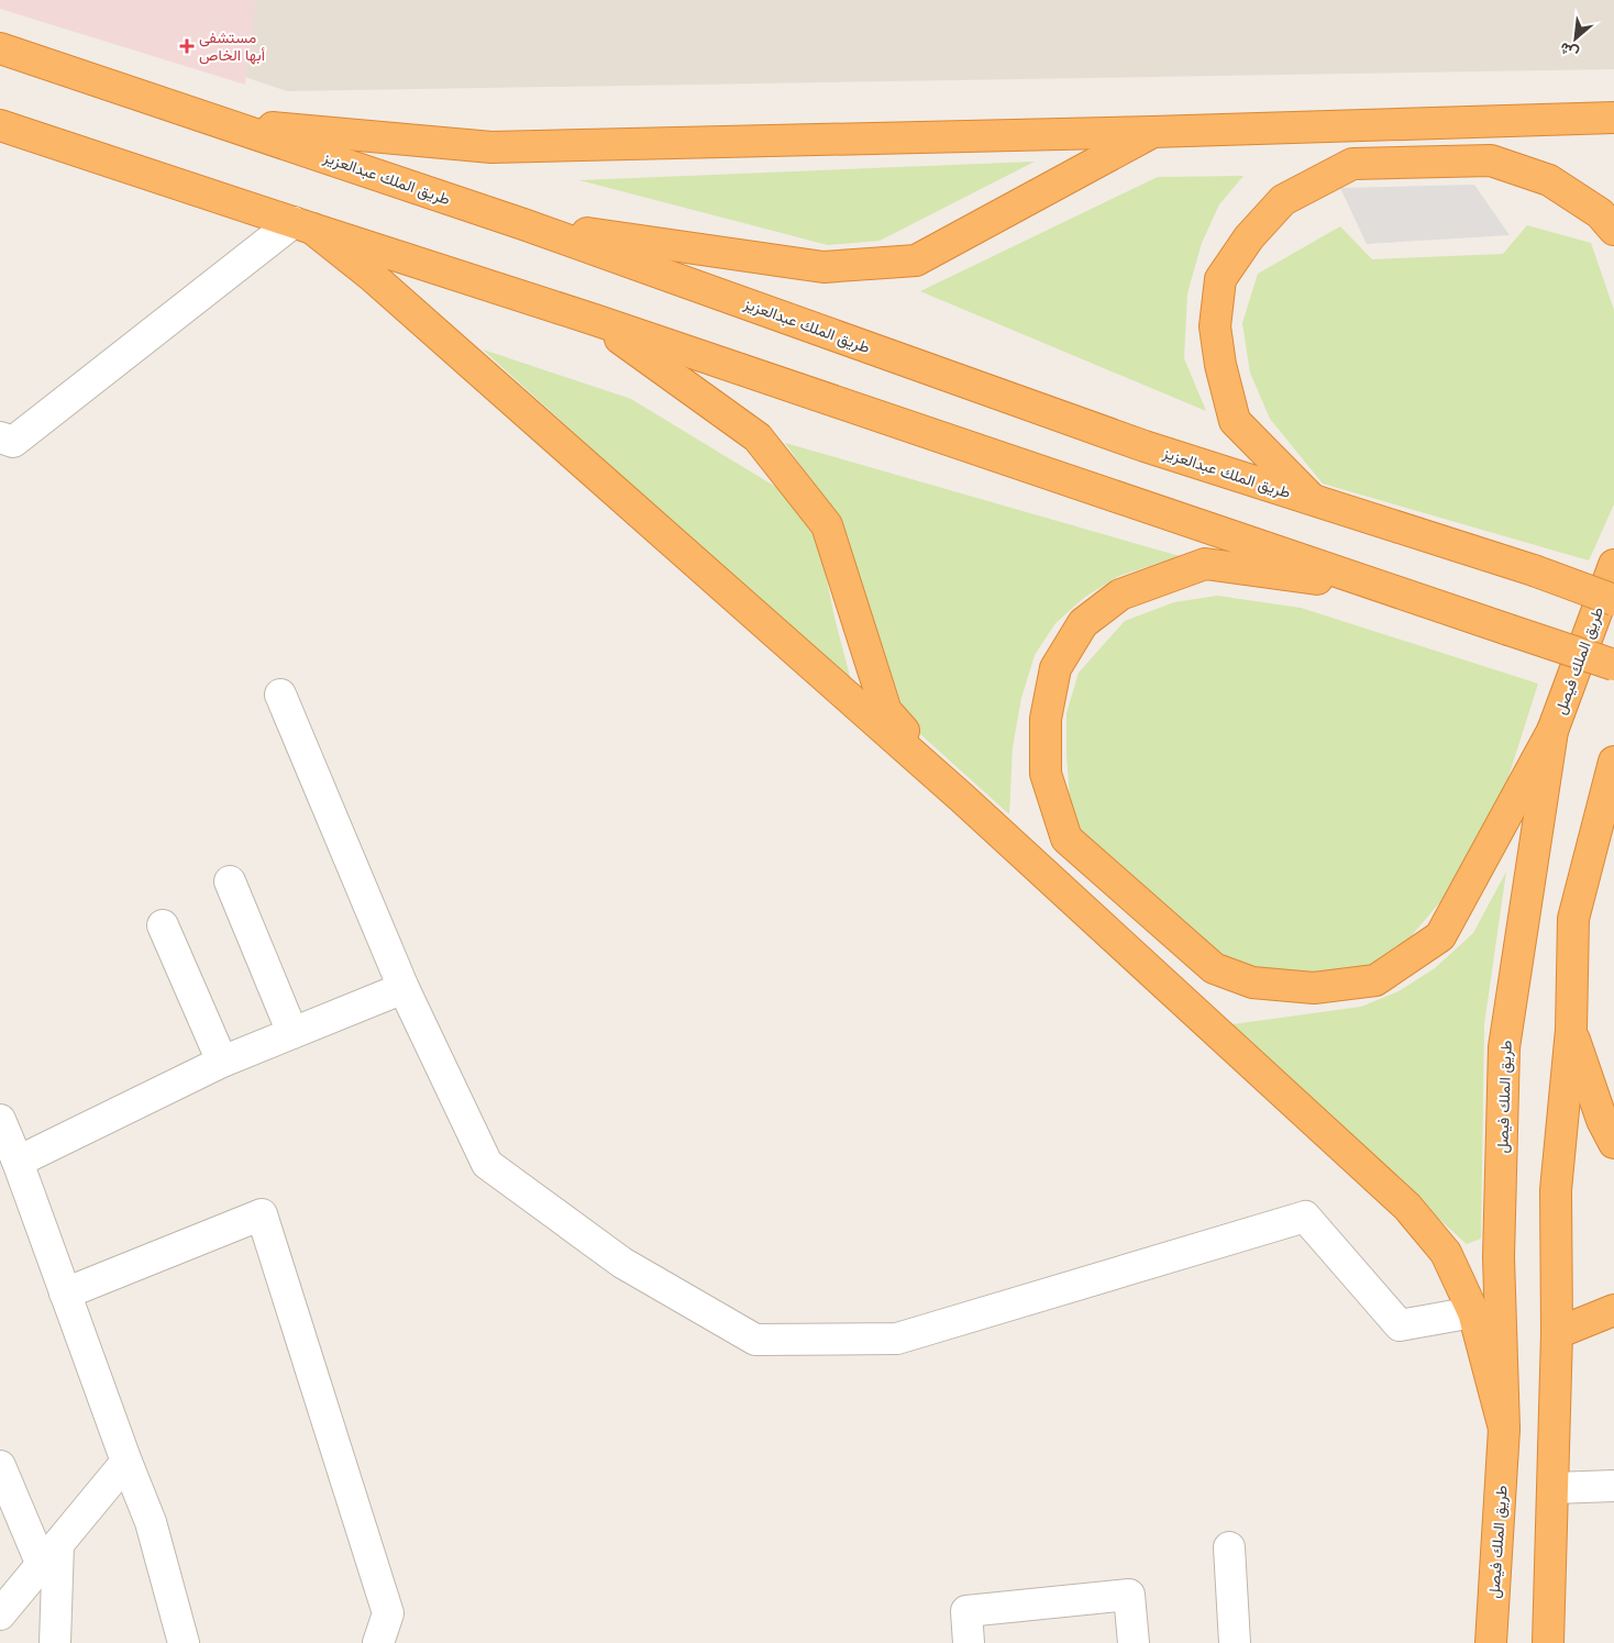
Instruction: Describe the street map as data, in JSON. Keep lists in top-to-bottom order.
{
  "streets": {
    "highway": ["طريق الملك عبدالعزيز", "طريق الملك فيصل"]
  },
  "places": {
    "health": ["مستشفى أبها الخاص"]
  },
  "north": "bottom left"
}
